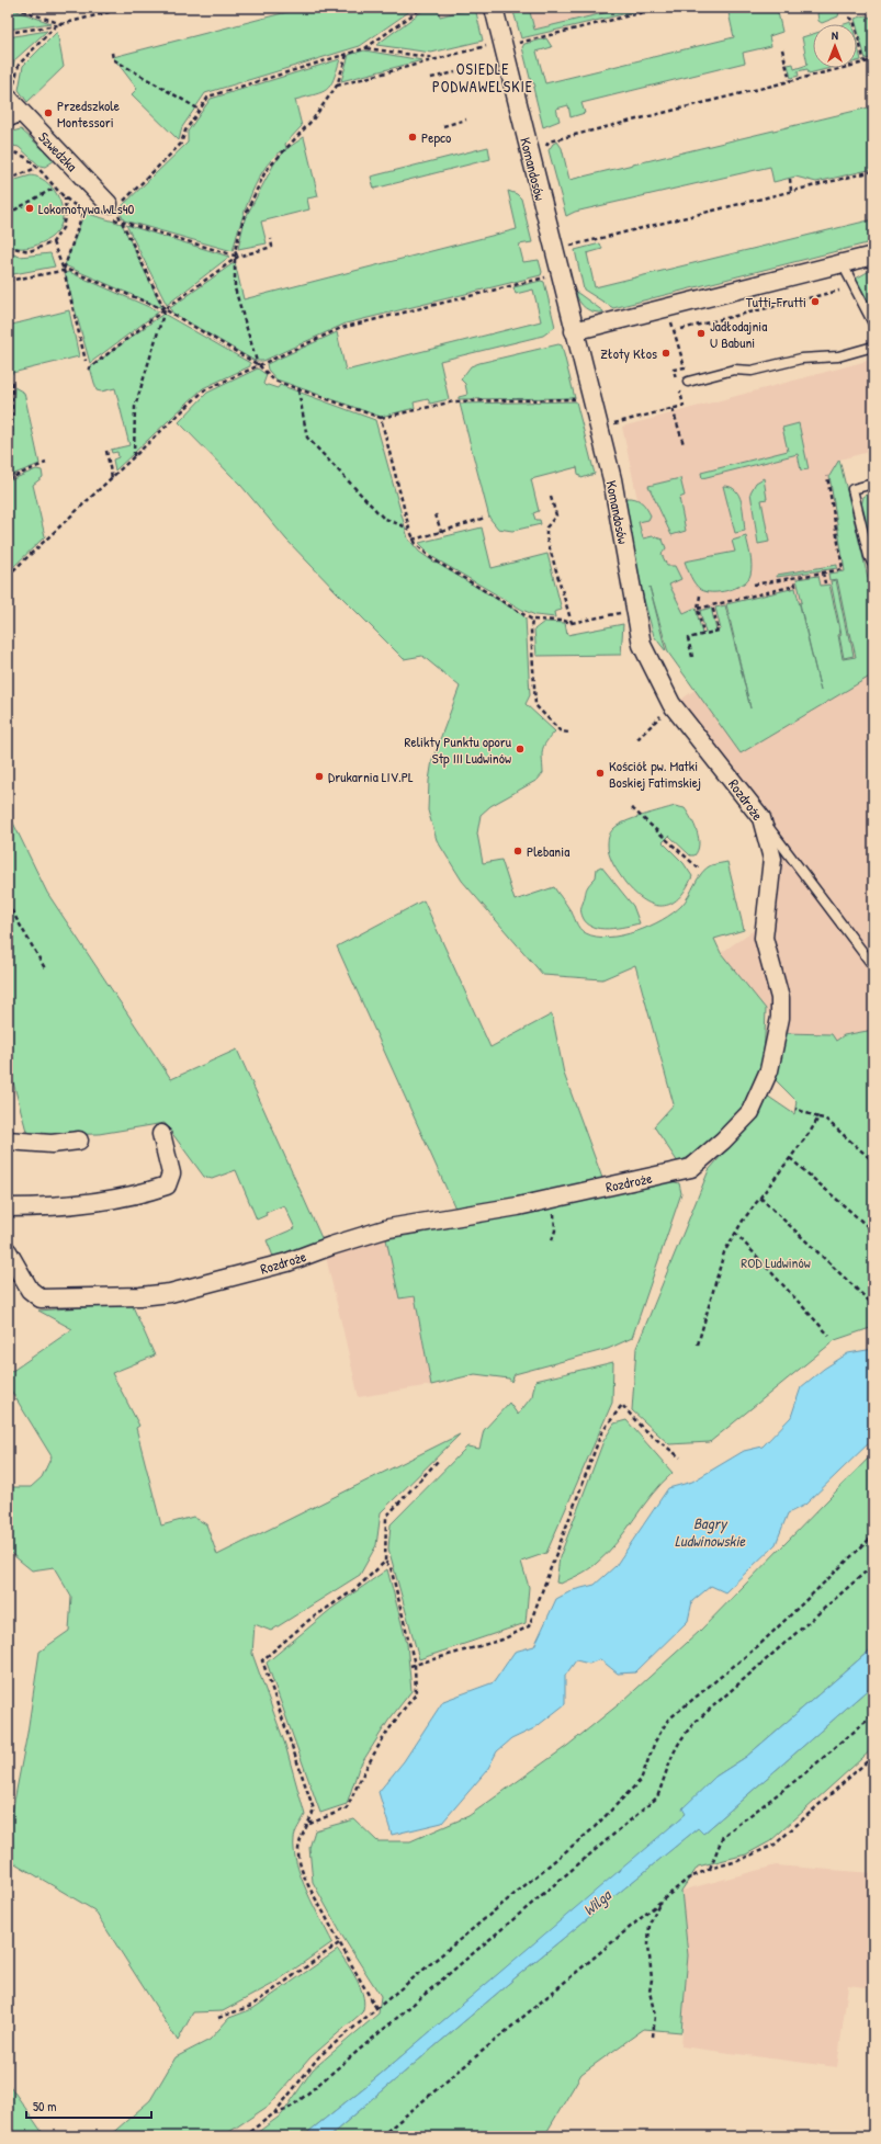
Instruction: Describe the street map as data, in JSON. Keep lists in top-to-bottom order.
{
  "streets": {
    "street": ["Szwedzka", "Komandosów", "Rozdroże"]
  },
  "crossings": [
    ["Komandosów", "Rozdroże"]
  ],
  "districts": ["OSIEDLE PODWAWELSKIE"],
  "water": ["Bagry Ludwinowskie", "Wilga"],
  "parks": ["ROD Ludwinów"],
  "places": [
    "Przedszkole Montessori",
    "Pepco",
    "Lokomotywa WLs40",
    "Tutti-Frutti",
    "Jadłodajnia U Babuni",
    "Złoty Kłos",
    "Relikty Punktu oporu Stp III Ludwinów",
    "Kościół pw. Matki Boskiej Fatimskiej",
    "Drukarnia LIV.PL",
    "Plebania"
  ],
  "scale_bar": "50 m",
  "north": "top"
}
